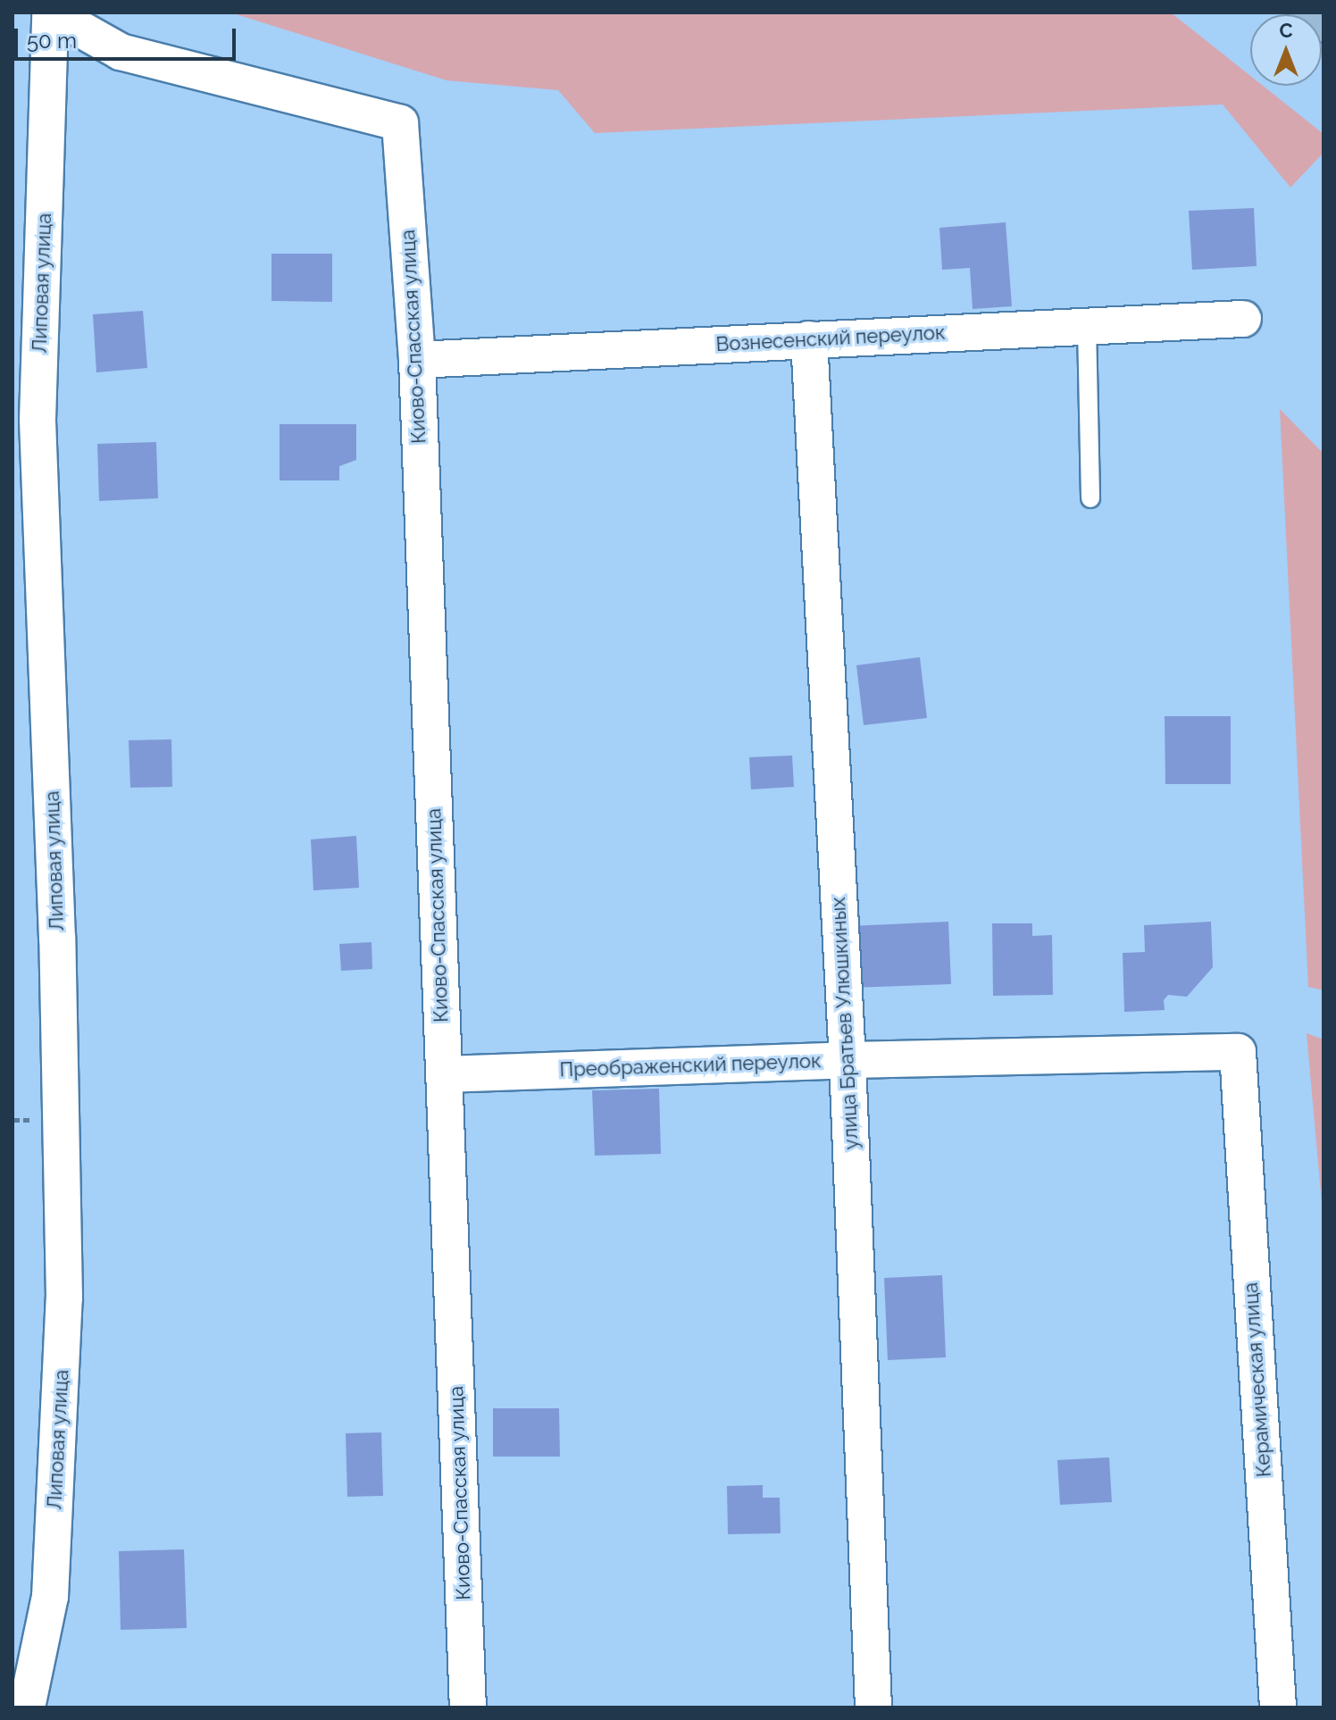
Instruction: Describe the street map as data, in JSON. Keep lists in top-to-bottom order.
{
  "streets": {
    "street": [
      "Липовая улица",
      "Киово-Спасская улица",
      "Вознесенский переулок",
      "улица Братьев Улюшкиных",
      "Преображенский переулок",
      "Керамическая улица"
    ]
  },
  "crossings": [
    ["Липовая улица", "Киово-Спасская улица"],
    ["Киово-Спасская улица", "Вознесенский переулок"],
    ["Киово-Спасская улица", "Преображенский переулок"],
    ["Вознесенский переулок", "улица Братьев Улюшкиных"],
    ["улица Братьев Улюшкиных", "Преображенский переулок"],
    ["Преображенский переулок", "Керамическая улица"]
  ],
  "scale_bar": "50 m",
  "north": "top"
}
